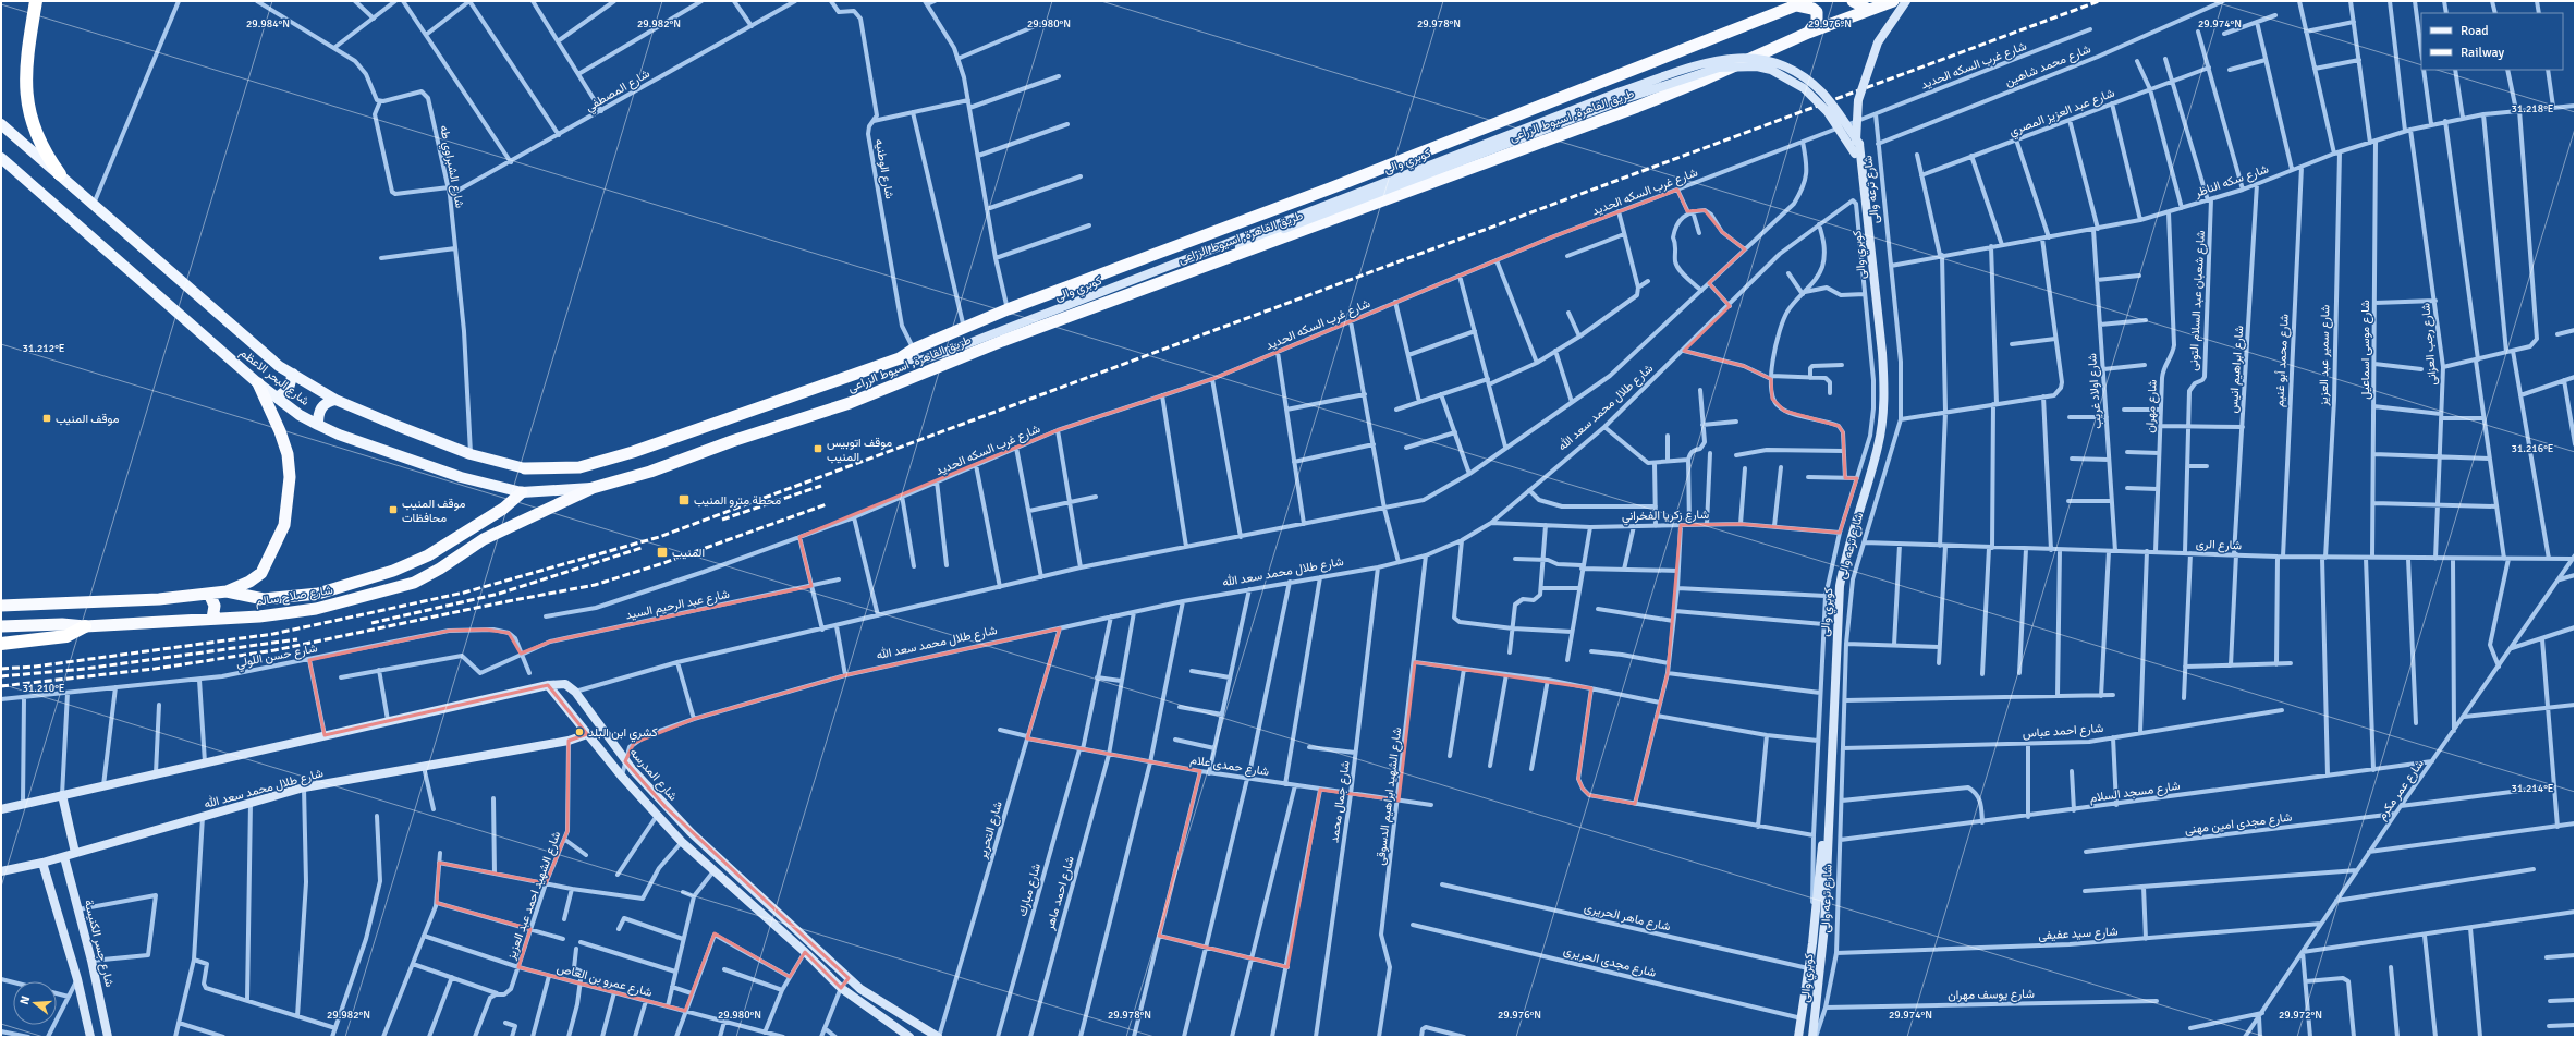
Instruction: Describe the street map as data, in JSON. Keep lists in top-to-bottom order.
{
  "streets": {
    "highway": ["طريق القاهرة, اسيوط الزراعى", "شارع صلاح سالم"],
    "main road": [
      "كوبري والى",
      "شارع ترعه والى",
      "شارع البحر الاعظم",
      "شارع طلال محمد سعد الله",
      "شارع المدرسه",
      "شارع جسر الكنيسة"
    ],
    "street": [
      "شارع غرب السكه الحديد",
      "شارع محمد شاهين",
      "شارع المصطفي",
      "شارع عبد العزيز المصري",
      "شارع الشبراوي طه",
      "شارع الوطنيه",
      "شارع سكه الناظر",
      "شارع شعبان عبد السلام التونى",
      "شارع رجب العزانى",
      "شارع موسى اسماعيل",
      "شارع سمير عبد العزيز",
      "شارع محمد أبو غنيم",
      "شارع ابراهيم انيس",
      "شارع اولاد غريب",
      "شارع مهران",
      "شارع زكريا الفخراني",
      "شارع الرى",
      "شارع عبد الرحيم السيد",
      "شارع حسن اللولي",
      "شارع احمد عباس",
      "شارع حمدى علام",
      "شارع عمر مكرم",
      "شارع مسجد السلام",
      "شارع الشهيد ابراهيم الدسوقى",
      "شارع جمال محمد",
      "شارع مجدى امين مهنى",
      "شارع التحرير",
      "شارع مبارك",
      "شارع احمد ماهر",
      "شارع الشهيد احمد عبد العزيز",
      "شارع ماهر الحريرى",
      "شارع سيد عفيفى",
      "شارع مجدى الحريرى",
      "شارع عمرو بن العاص",
      "شارع يوسف مهران"
    ]
  },
  "crossings": [
    ["شارع غرب السكه الحديد", "شارع ترعه والى"],
    ["شارع غرب السكه الحديد", "شارع طلال محمد سعد الله"],
    ["شارع محمد شاهين", "شارع ترعه والى"],
    ["شارع المصطفي", "شارع الشبراوي طه"],
    ["شارع عبد العزيز المصري", "شارع اولاد غريب"],
    ["طريق القاهرة, اسيوط الزراعى", "كوبري والى"],
    ["طريق القاهرة, اسيوط الزراعى", "شارع الوطنيه"],
    ["طريق القاهرة, اسيوط الزراعى", "شارع البحر الاعظم"],
    ["طريق القاهرة, اسيوط الزراعى", "شارع صلاح سالم"],
    ["كوبري والى", "شارع الوطنيه"],
    ["كوبري والى", "شارع ترعه والى"],
    ["شارع الشبراوي طه", "شارع البحر الاعظم"],
    ["شارع سكه الناظر", "شارع ترعه والى"],
    ["شارع سكه الناظر", "شارع شعبان عبد السلام التونى"],
    ["شارع سكه الناظر", "شارع رجب العزانى"],
    ["شارع سكه الناظر", "شارع موسى اسماعيل"],
    ["شارع سكه الناظر", "شارع سمير عبد العزيز"],
    ["شارع سكه الناظر", "شارع محمد أبو غنيم"],
    ["شارع سكه الناظر", "شارع ابراهيم انيس"],
    ["شارع سكه الناظر", "شارع اولاد غريب"],
    ["شارع سكه الناظر", "شارع مهران"],
    ["شارع ترعه والى", "شارع طلال محمد سعد الله"],
    ["شارع ترعه والى", "شارع زكريا الفخراني"],
    ["شارع ترعه والى", "شارع الرى"],
    ["شارع ترعه والى", "شارع احمد عباس"],
    ["شارع ترعه والى", "شارع مسجد السلام"],
    ["شارع ترعه والى", "شارع ماهر الحريرى"],
    ["شارع ترعه والى", "شارع سيد عفيفى"],
    ["شارع ترعه والى", "شارع مجدى الحريرى"],
    ["شارع ترعه والى", "شارع يوسف مهران"],
    ["شارع شعبان عبد السلام التونى", "شارع الرى"],
    ["شارع رجب العزانى", "شارع الرى"],
    ["شارع موسى اسماعيل", "شارع الرى"],
    ["شارع سمير عبد العزيز", "شارع الرى"],
    ["شارع سمير عبد العزيز", "شارع مسجد السلام"],
    ["شارع محمد أبو غنيم", "شارع الرى"],
    ["شارع ابراهيم انيس", "شارع الرى"],
    ["شارع البحر الاعظم", "شارع صلاح سالم"],
    ["شارع اولاد غريب", "شارع الرى"],
    ["شارع مهران", "شارع الرى"],
    ["شارع طلال محمد سعد الله", "شارع زكريا الفخراني"],
    ["شارع طلال محمد سعد الله", "شارع المدرسه"],
    ["شارع طلال محمد سعد الله", "شارع الشهيد ابراهيم الدسوقى"],
    ["شارع طلال محمد سعد الله", "شارع جمال محمد"],
    ["شارع طلال محمد سعد الله", "شارع التحرير"],
    ["شارع طلال محمد سعد الله", "شارع مبارك"],
    ["شارع طلال محمد سعد الله", "شارع احمد ماهر"],
    ["شارع طلال محمد سعد الله", "شارع الشهيد احمد عبد العزيز"],
    ["شارع طلال محمد سعد الله", "شارع جسر الكنيسة"],
    ["شارع الرى", "شارع عمر مكرم"],
    ["شارع عبد الرحيم السيد", "شارع حسن اللولي"],
    ["شارع حمدى علام", "شارع الشهيد ابراهيم الدسوقى"],
    ["شارع حمدى علام", "شارع جمال محمد"],
    ["شارع حمدى علام", "شارع التحرير"],
    ["شارع حمدى علام", "شارع مبارك"],
    ["شارع حمدى علام", "شارع احمد ماهر"],
    ["شارع المدرسه", "شارع التحرير"],
    ["شارع عمر مكرم", "شارع مسجد السلام"],
    ["شارع عمر مكرم", "شارع مجدى امين مهنى"],
    ["شارع عمر مكرم", "شارع سيد عفيفى"],
    ["شارع الشهيد احمد عبد العزيز", "شارع عمرو بن العاص"]
  ],
  "places": {
    "transit": [
      "موقف المنيب",
      "موقف اتوبيس المنيب",
      "محطة مترو المنيب",
      "موقف المنيب محافظات",
      "المنيب"
    ],
    "other": ["كشري ابن البلد"]
  },
  "legend": ["Road", "Railway"],
  "north": "left",
  "coordinates": [
    "29.984°N",
    "29.982°N",
    "29.980°N",
    "29.978°N",
    "29.976°N",
    "29.974°N",
    "31.218°E",
    "31.212°E",
    "31.216°E",
    "31.210°E",
    "31.214°E",
    "29.972°N"
  ]
}
